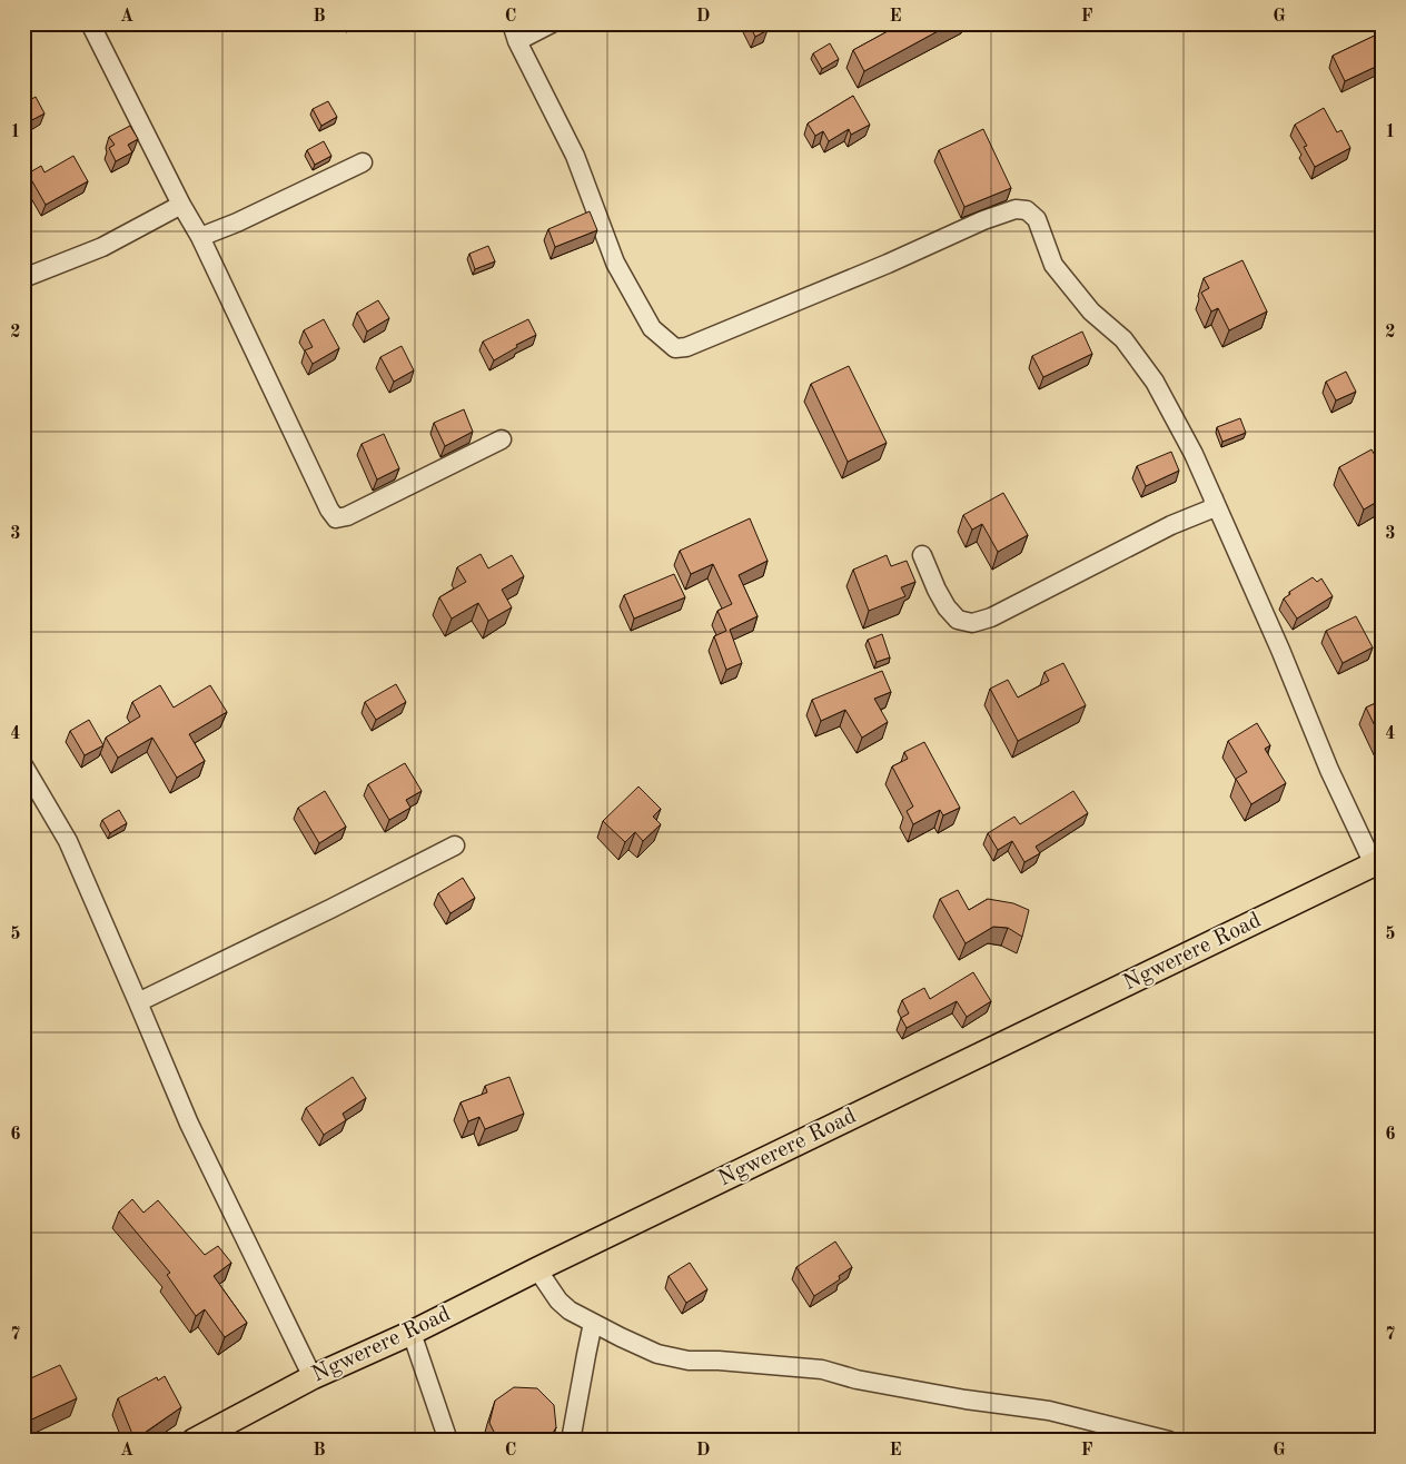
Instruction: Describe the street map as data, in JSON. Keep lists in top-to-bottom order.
{
  "streets": {
    "main road": ["Ngwerere Road"]
  },
  "grid": {
    "columns": [
      "A",
      "B",
      "C",
      "D",
      "E",
      "F",
      "G"
    ],
    "rows": [
      "1",
      "2",
      "3",
      "4",
      "5",
      "6",
      "7"
    ]
  }
}
